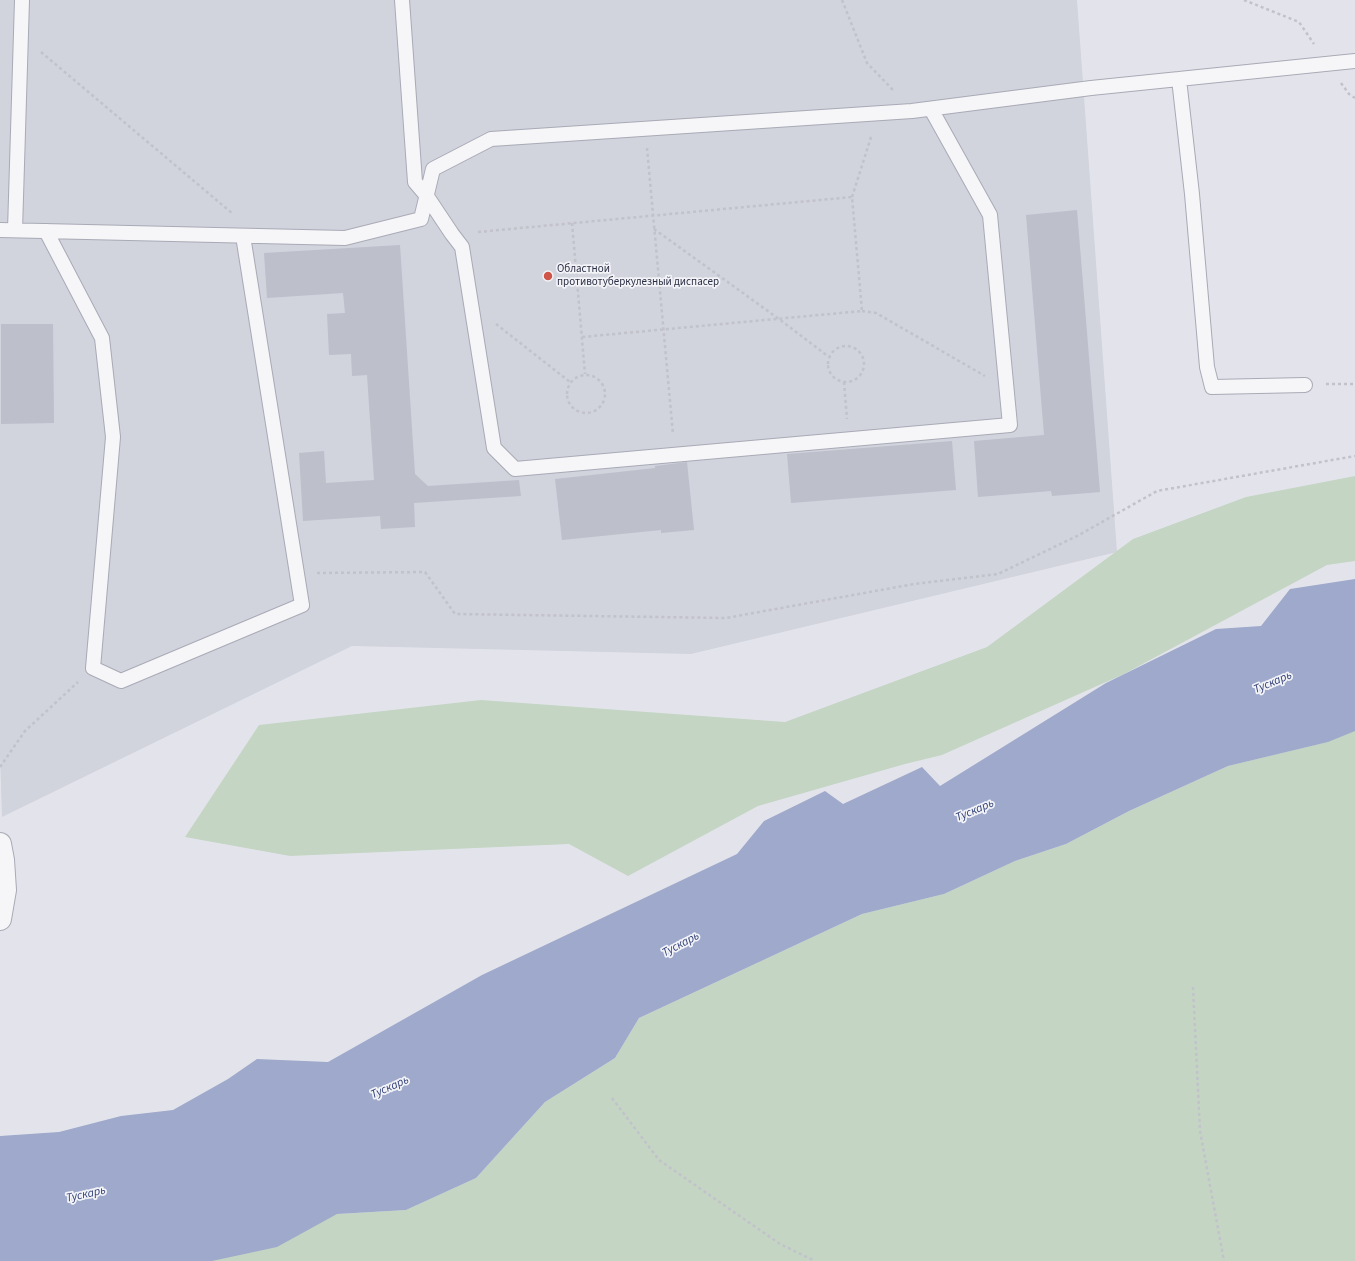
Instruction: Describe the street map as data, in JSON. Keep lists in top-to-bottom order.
{
  "water": ["Тускарь"],
  "places": ["Областной противотуберкулезный диспасер"]
}
